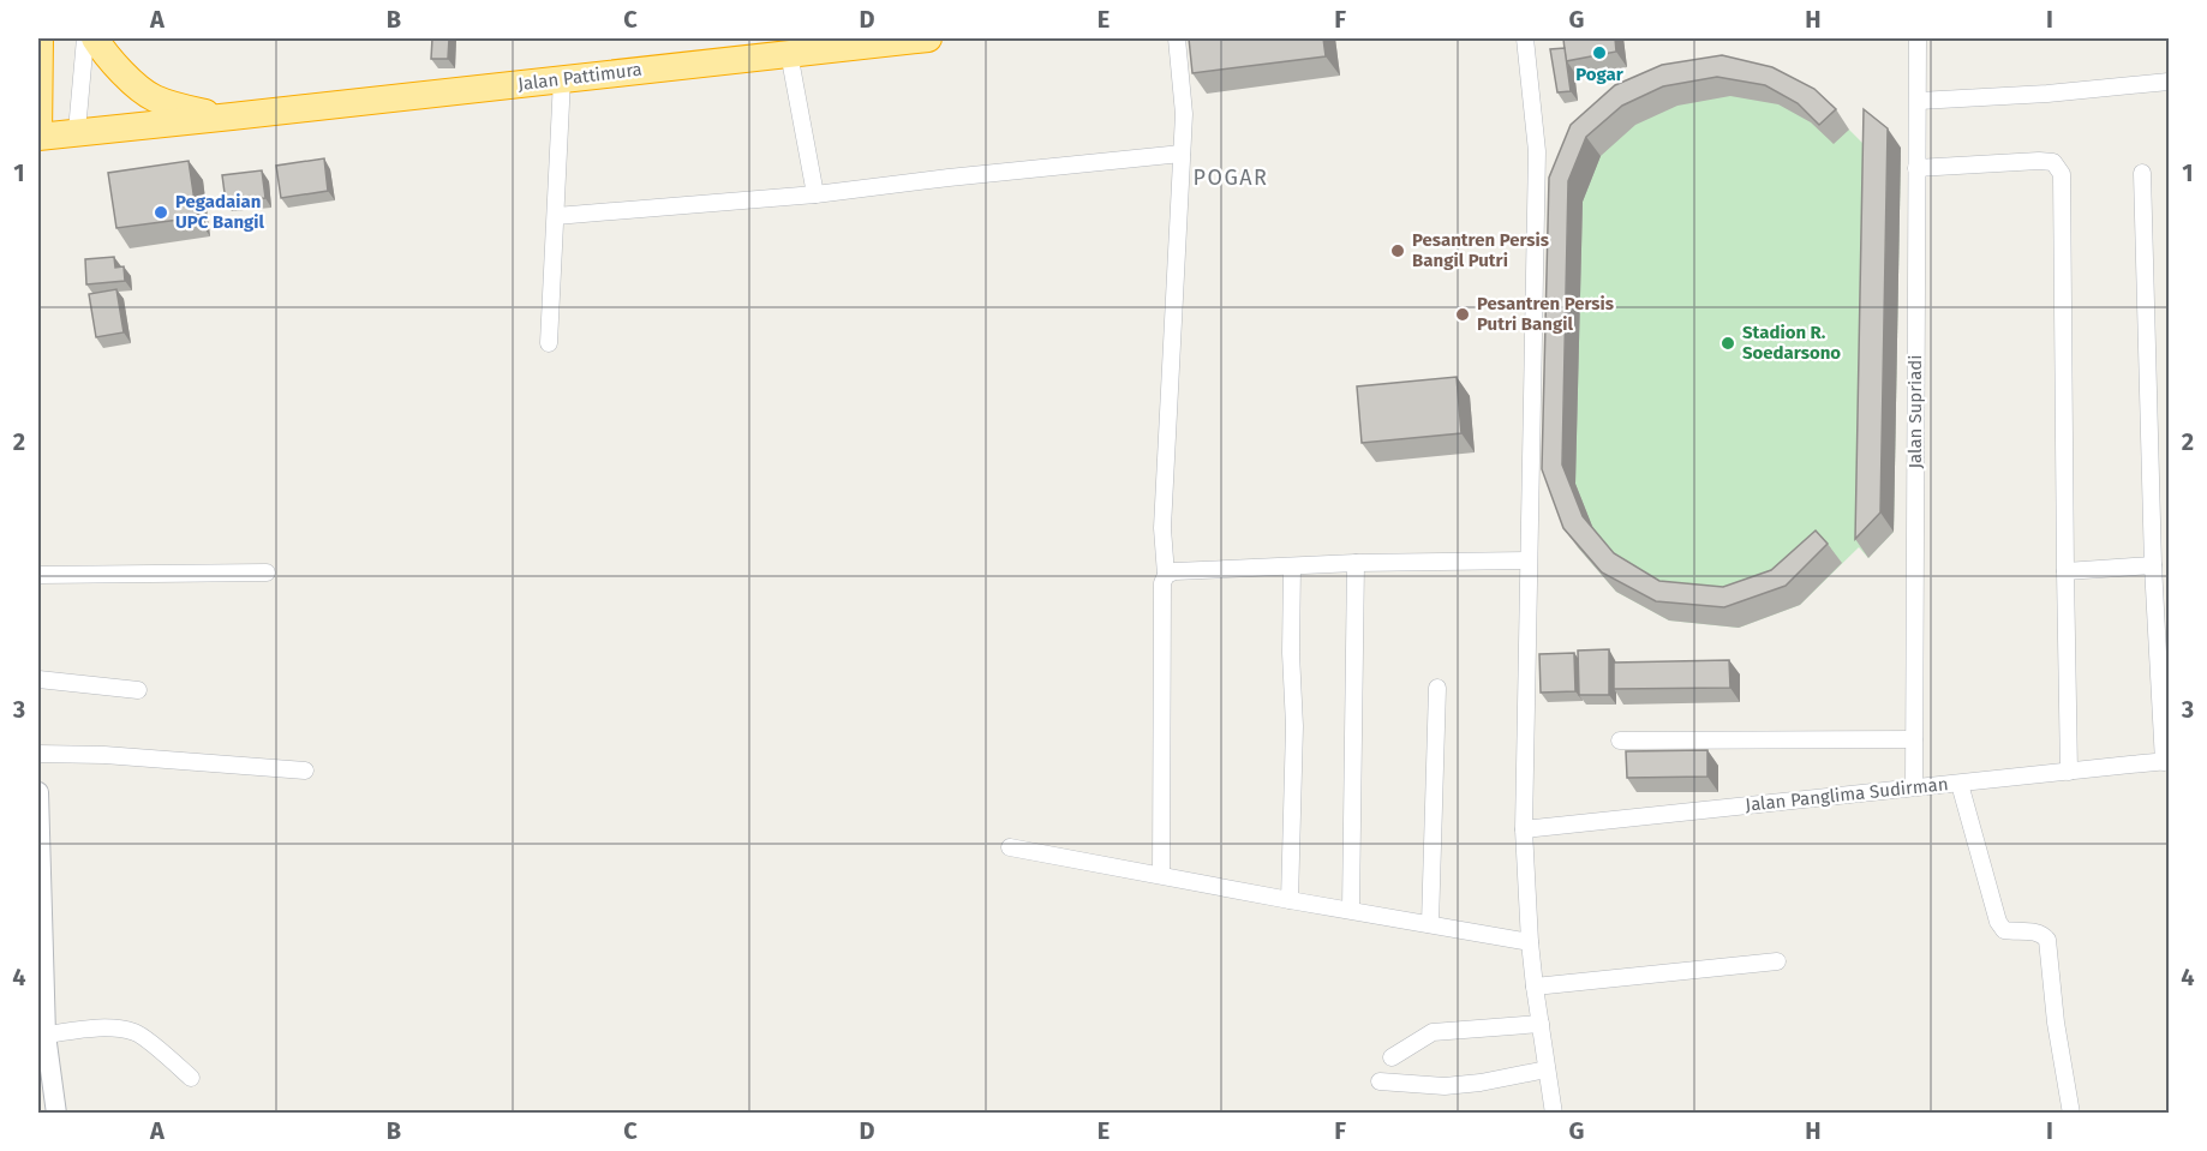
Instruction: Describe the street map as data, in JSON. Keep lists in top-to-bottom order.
{
  "streets": {
    "highway": ["Jalan Pattimura"],
    "street": ["Jalan Supriadi", "Jalan Panglima Sudirman"]
  },
  "crossings": [
    ["Jalan Supriadi", "Jalan Panglima Sudirman"]
  ],
  "districts": ["POGAR"],
  "places": [
    "Pogar",
    "Pegadaian UPC Bangil",
    "Pesantren Persis Bangil Putri",
    "Pesantren Persis Putri Bangil",
    "Stadion R. Soedarsono"
  ],
  "grid": {
    "columns": [
      "A",
      "B",
      "C",
      "D",
      "E",
      "F",
      "G",
      "H",
      "I"
    ],
    "rows": [
      "1",
      "2",
      "3",
      "4"
    ]
  }
}
